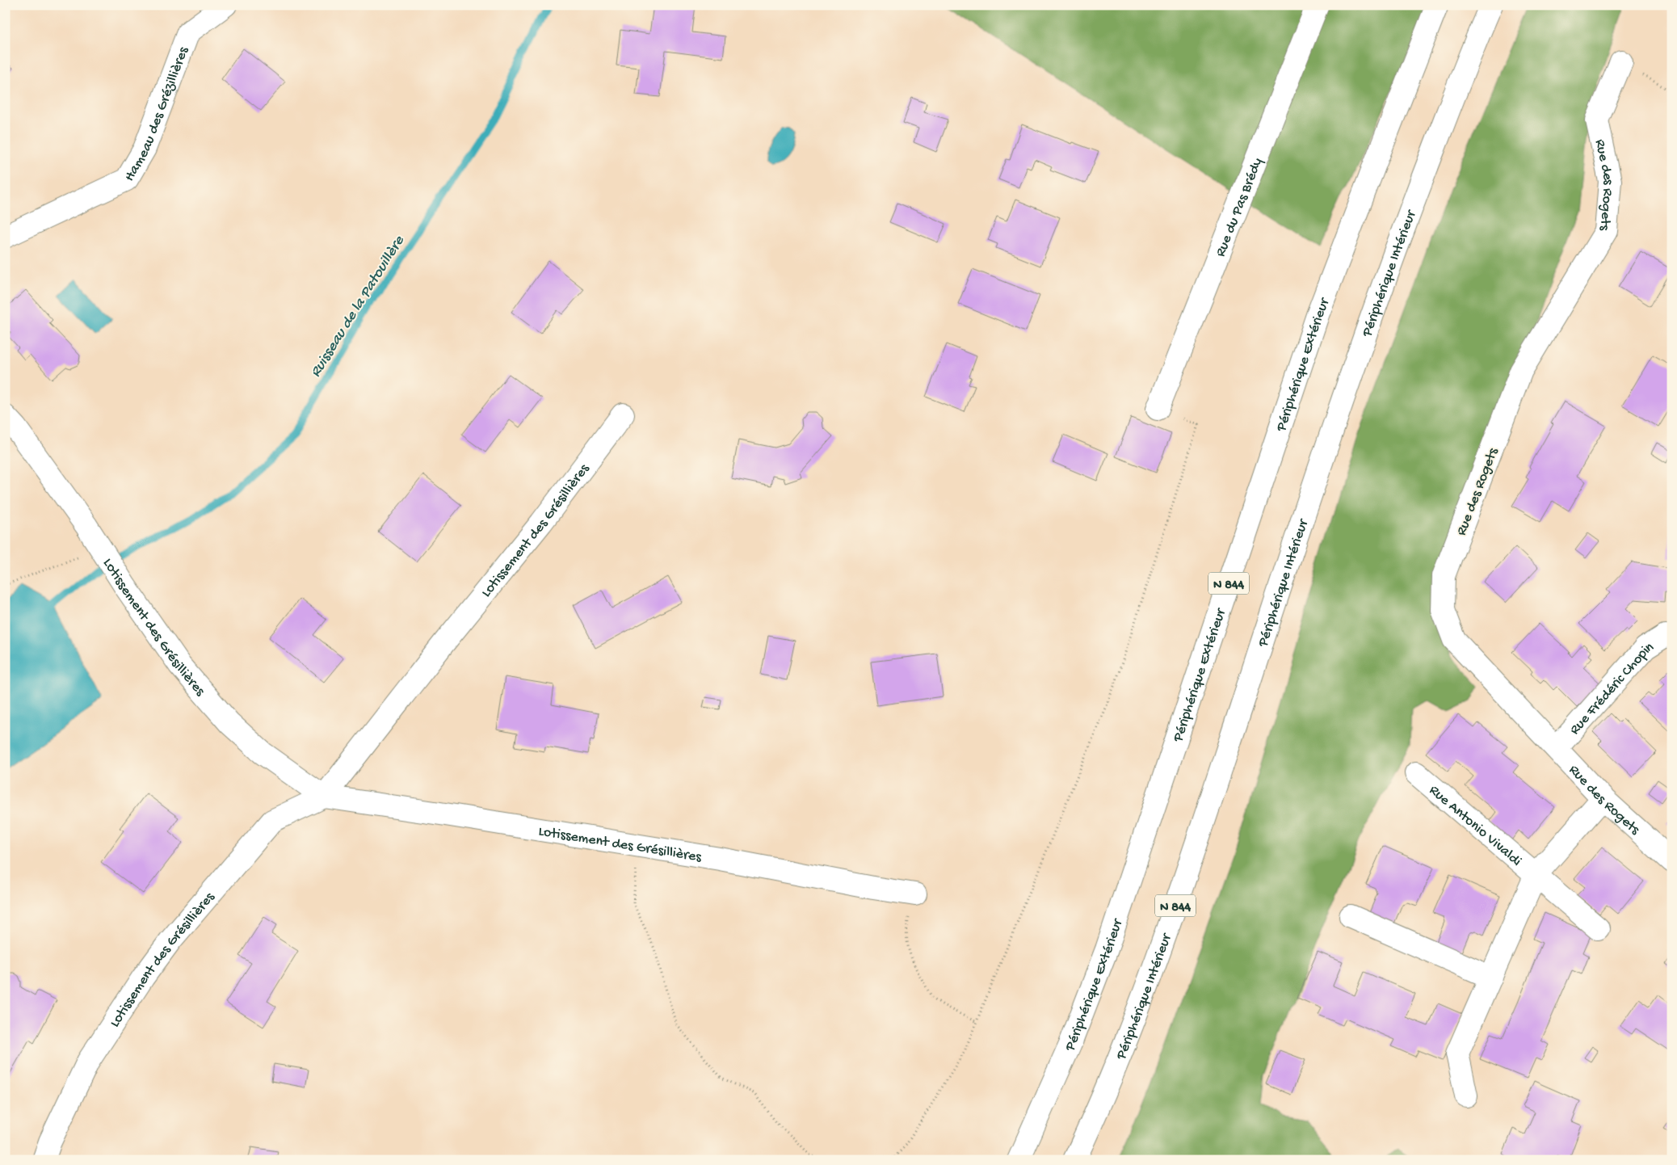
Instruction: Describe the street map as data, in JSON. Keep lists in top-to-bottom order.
{
  "streets": {
    "main road": [
      "Hameau des Grézillières",
      "Rue des Rogets",
      "Rue du Pas Brédy",
      "Périphérique Intérieur",
      "Périphérique Extérieur",
      "Lotissement des Grésillières",
      "N 844",
      "Rue Frédéric Chopin",
      "Rue Antonio Vivaldi"
    ]
  },
  "crossings": [
    ["Rue des Rogets", "Rue Frédéric Chopin"],
    ["Rue des Rogets", "Rue Antonio Vivaldi"]
  ],
  "water": ["Ruisseau de la Patouillère"]
}
